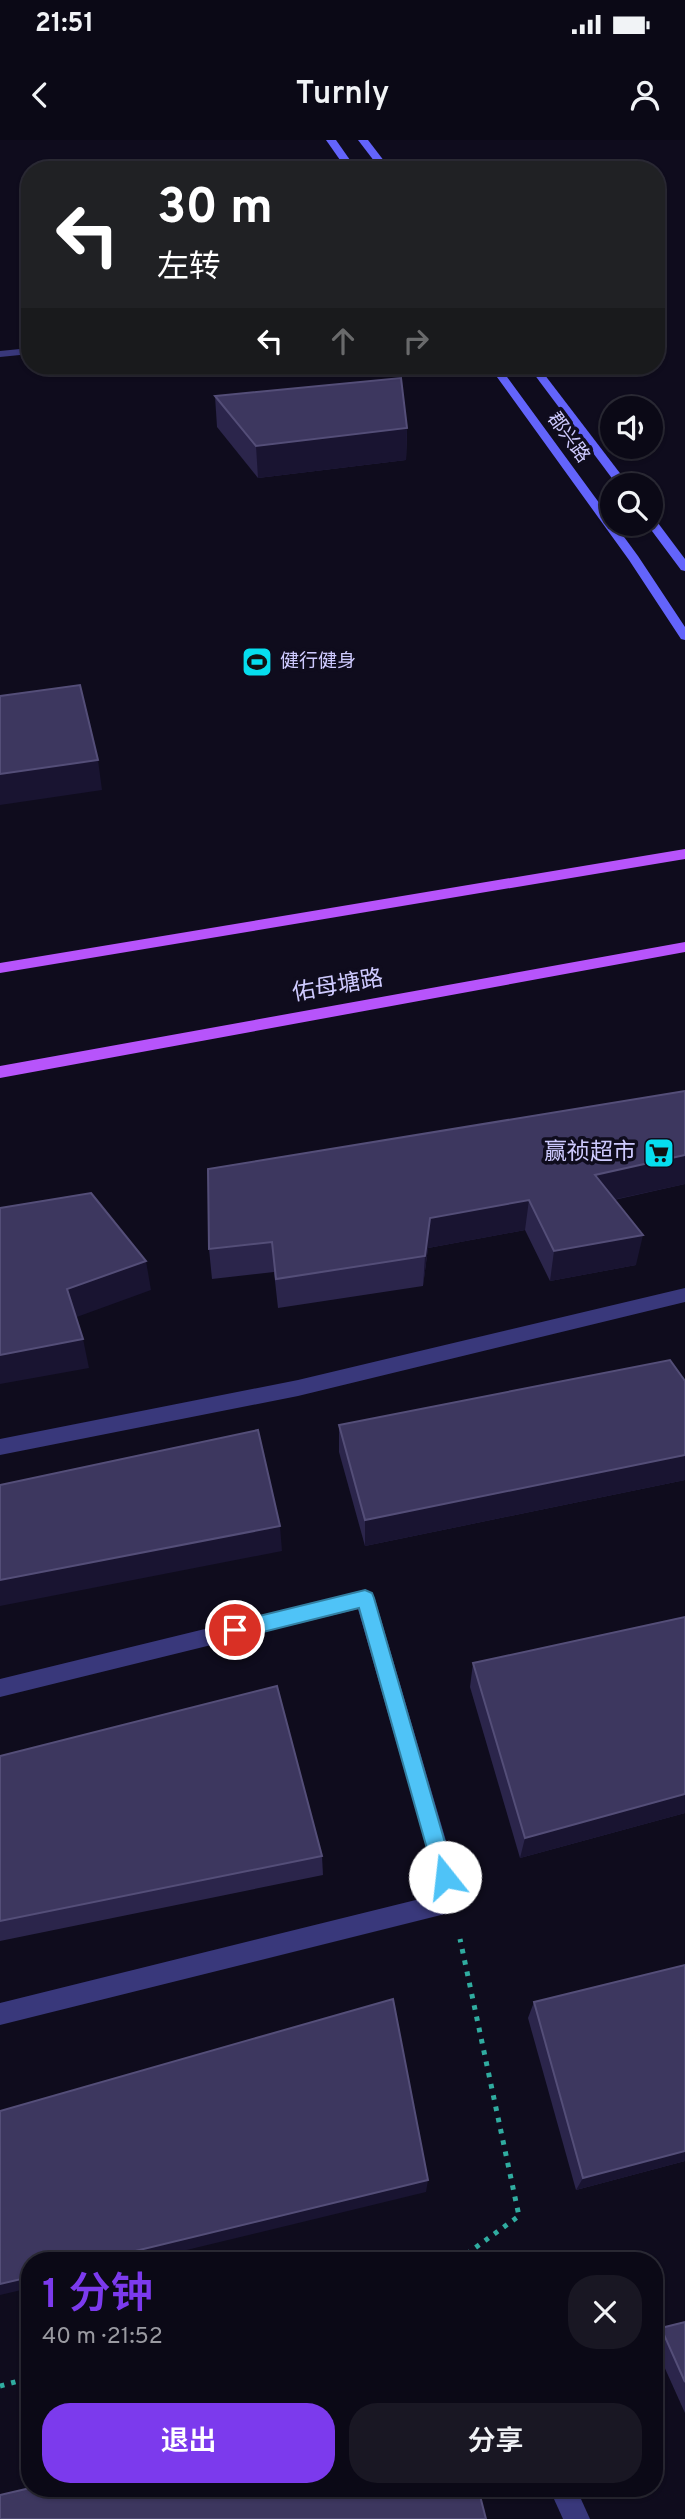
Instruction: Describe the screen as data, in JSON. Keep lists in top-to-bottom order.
{
  "streets": {
    "main road": ["郡兴路", "佑母塘路"]
  },
  "places": {
    "sports": ["健行健身"],
    "supermarket": ["赢祯超市"]
  },
  "page": {
    "status": "21:51",
    "header": "Turnly",
    "turn": ["30 m", "左转"],
    "heading": ["1 分钟", "40 m · 21:52"],
    "buttons": ["退出", "分享"]
  }
}
